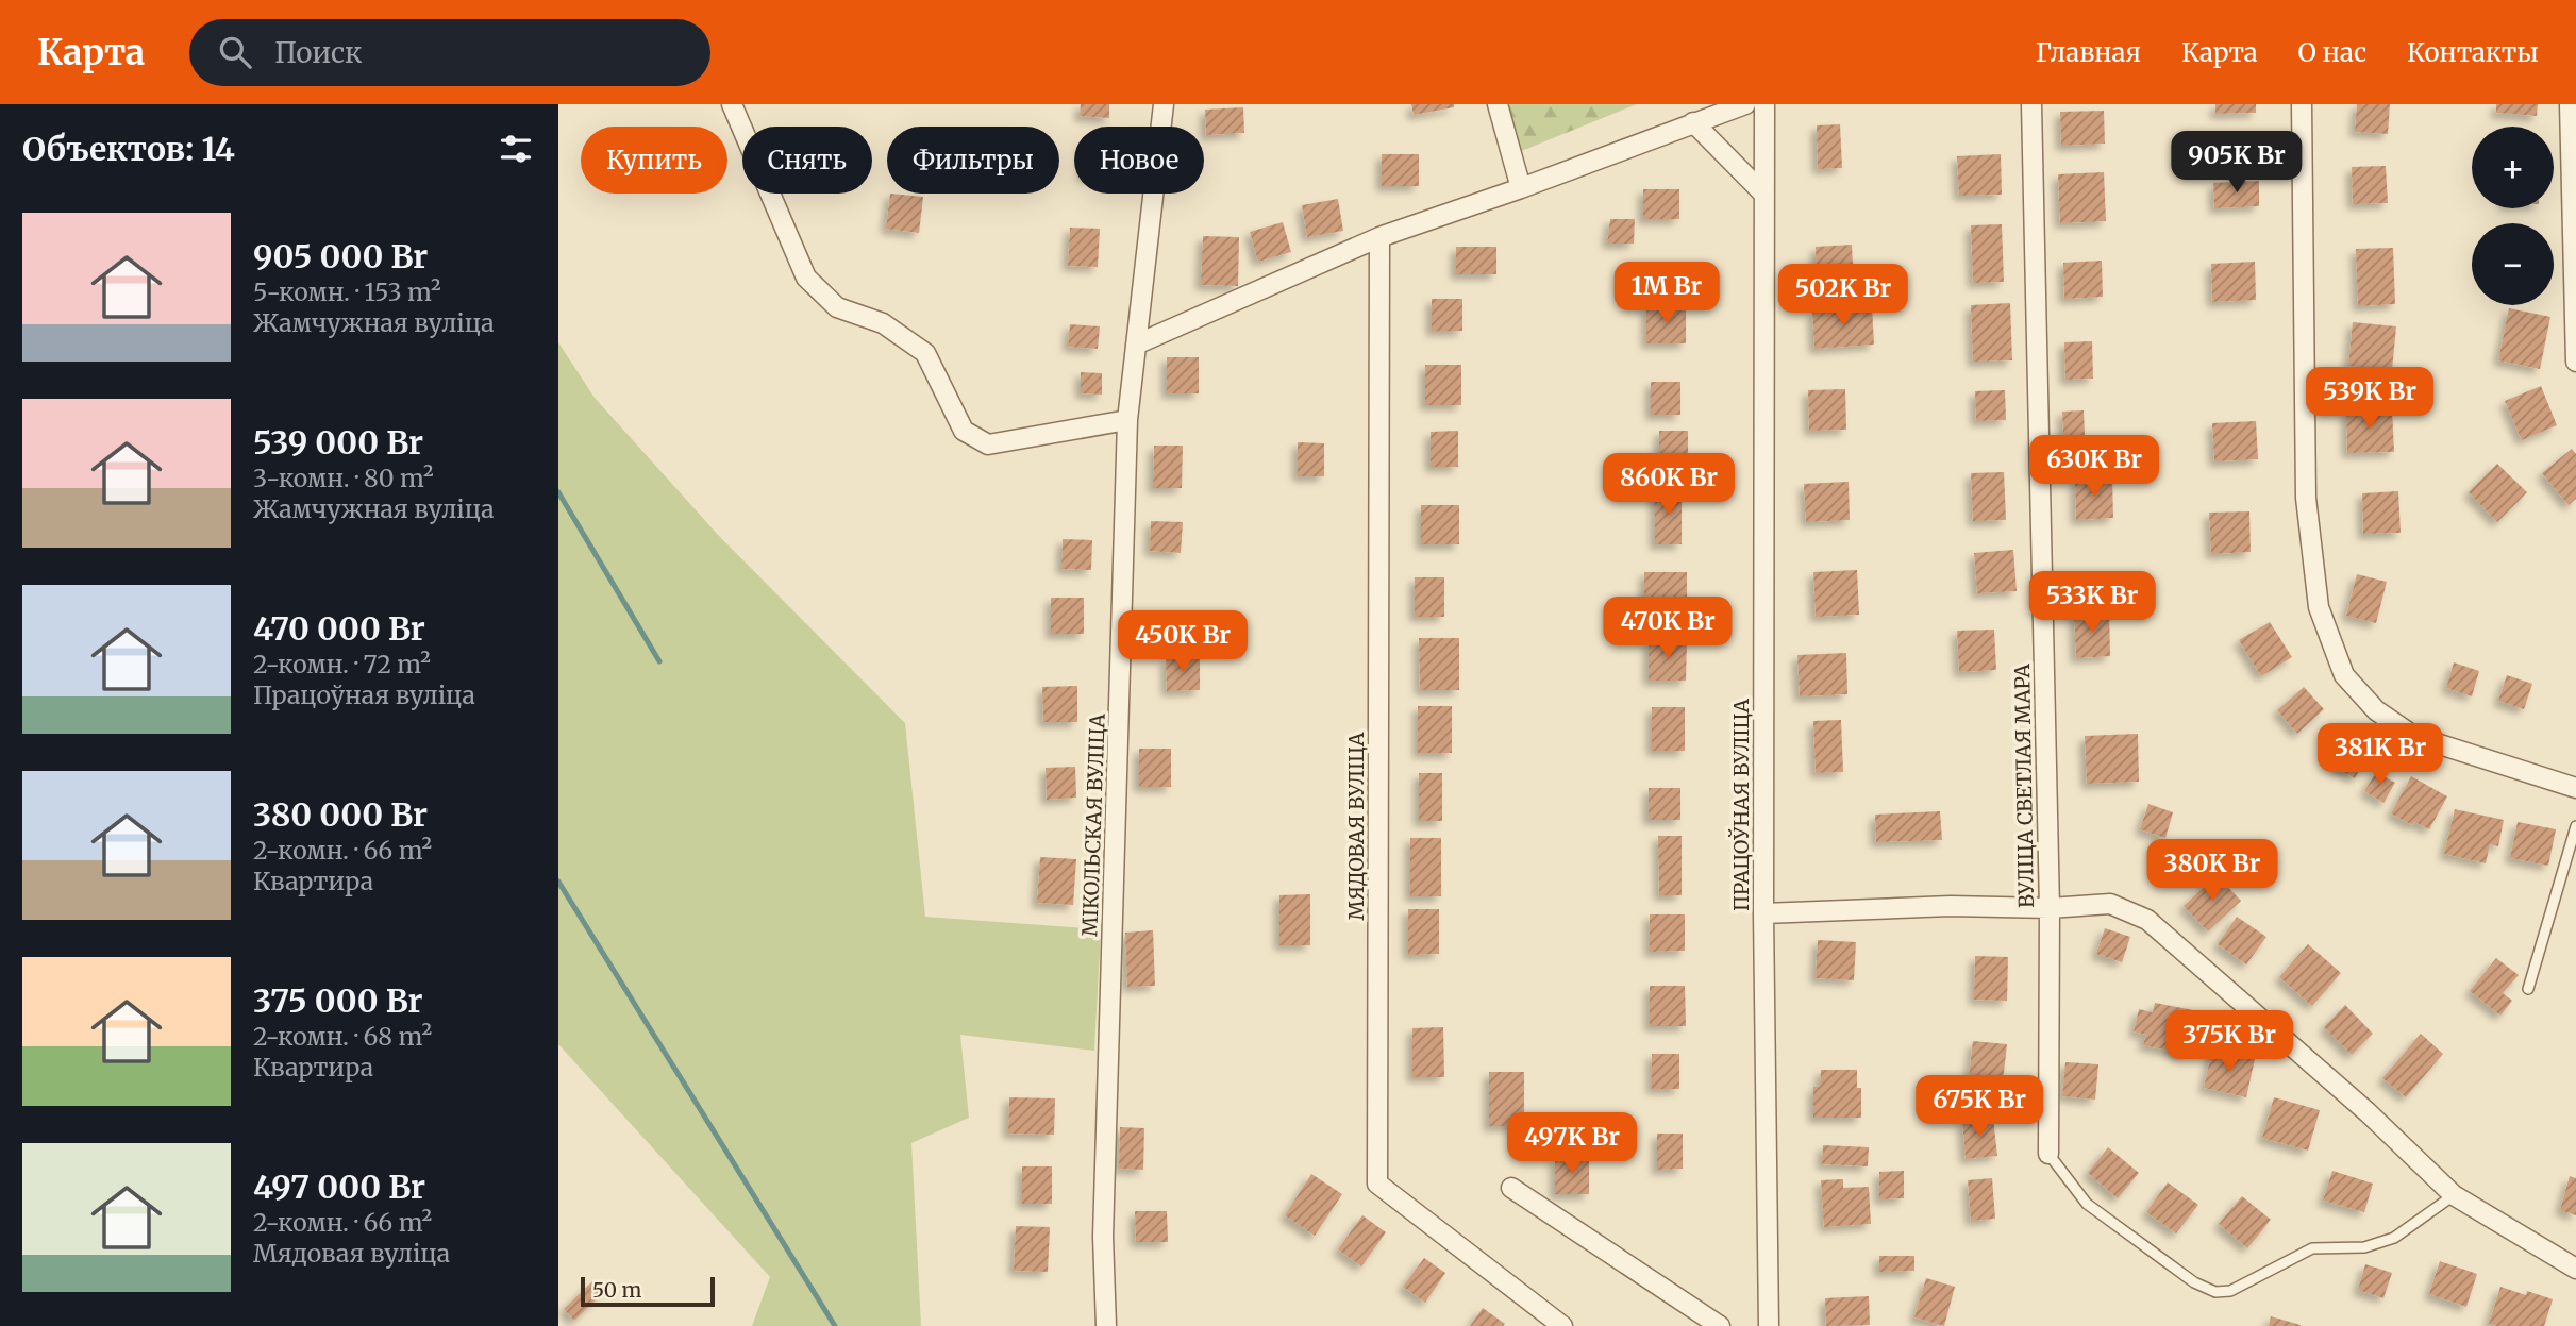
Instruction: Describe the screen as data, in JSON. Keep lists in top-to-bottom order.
{
  "streets": {
    "street": [
      "ВУЛІЦА СВЕТЛАЯ МАРА",
      "ПРАЦОЎНАЯ ВУЛІЦА",
      "МІКОЛЬСКАЯ ВУЛІЦА",
      "МЯДОВАЯ ВУЛІЦА"
    ]
  },
  "scale_bar": "50 m",
  "page": {
    "header": "Карта",
    "search": "Поиск",
    "nav": [
      "Главная",
      "Карта",
      "О нас",
      "Контакты"
    ],
    "heading": "Объектов: 14",
    "map_buttons": ["+", "−"],
    "chip": [
      "Купить",
      "Снять",
      "Фильтры",
      "Новое"
    ],
    "price": [
      "905K Br",
      "1M Br",
      "502K Br",
      "539K Br",
      "630K Br",
      "860K Br",
      "533K Br",
      "470K Br",
      "450K Br",
      "381K Br",
      "380K Br",
      "375K Br",
      "675K Br",
      "497K Br"
    ],
    "list": [
      {
        "name": "905 000 Br",
        "note": "5-комн. · 153 m² · Жамчужная вуліца"
      },
      {
        "name": "539 000 Br",
        "note": "3-комн. · 80 m² · Жамчужная вуліца"
      },
      {
        "name": "470 000 Br",
        "note": "2-комн. · 72 m² · Працоўная вуліца"
      },
      {
        "name": "380 000 Br",
        "note": "2-комн. · 66 m² · Квартира"
      },
      {
        "name": "375 000 Br",
        "note": "2-комн. · 68 m² · Квартира"
      },
      {
        "name": "497 000 Br",
        "note": "2-комн. · 66 m² · Мядовая вуліца"
      }
    ],
    "scale": "50 m"
  }
}
